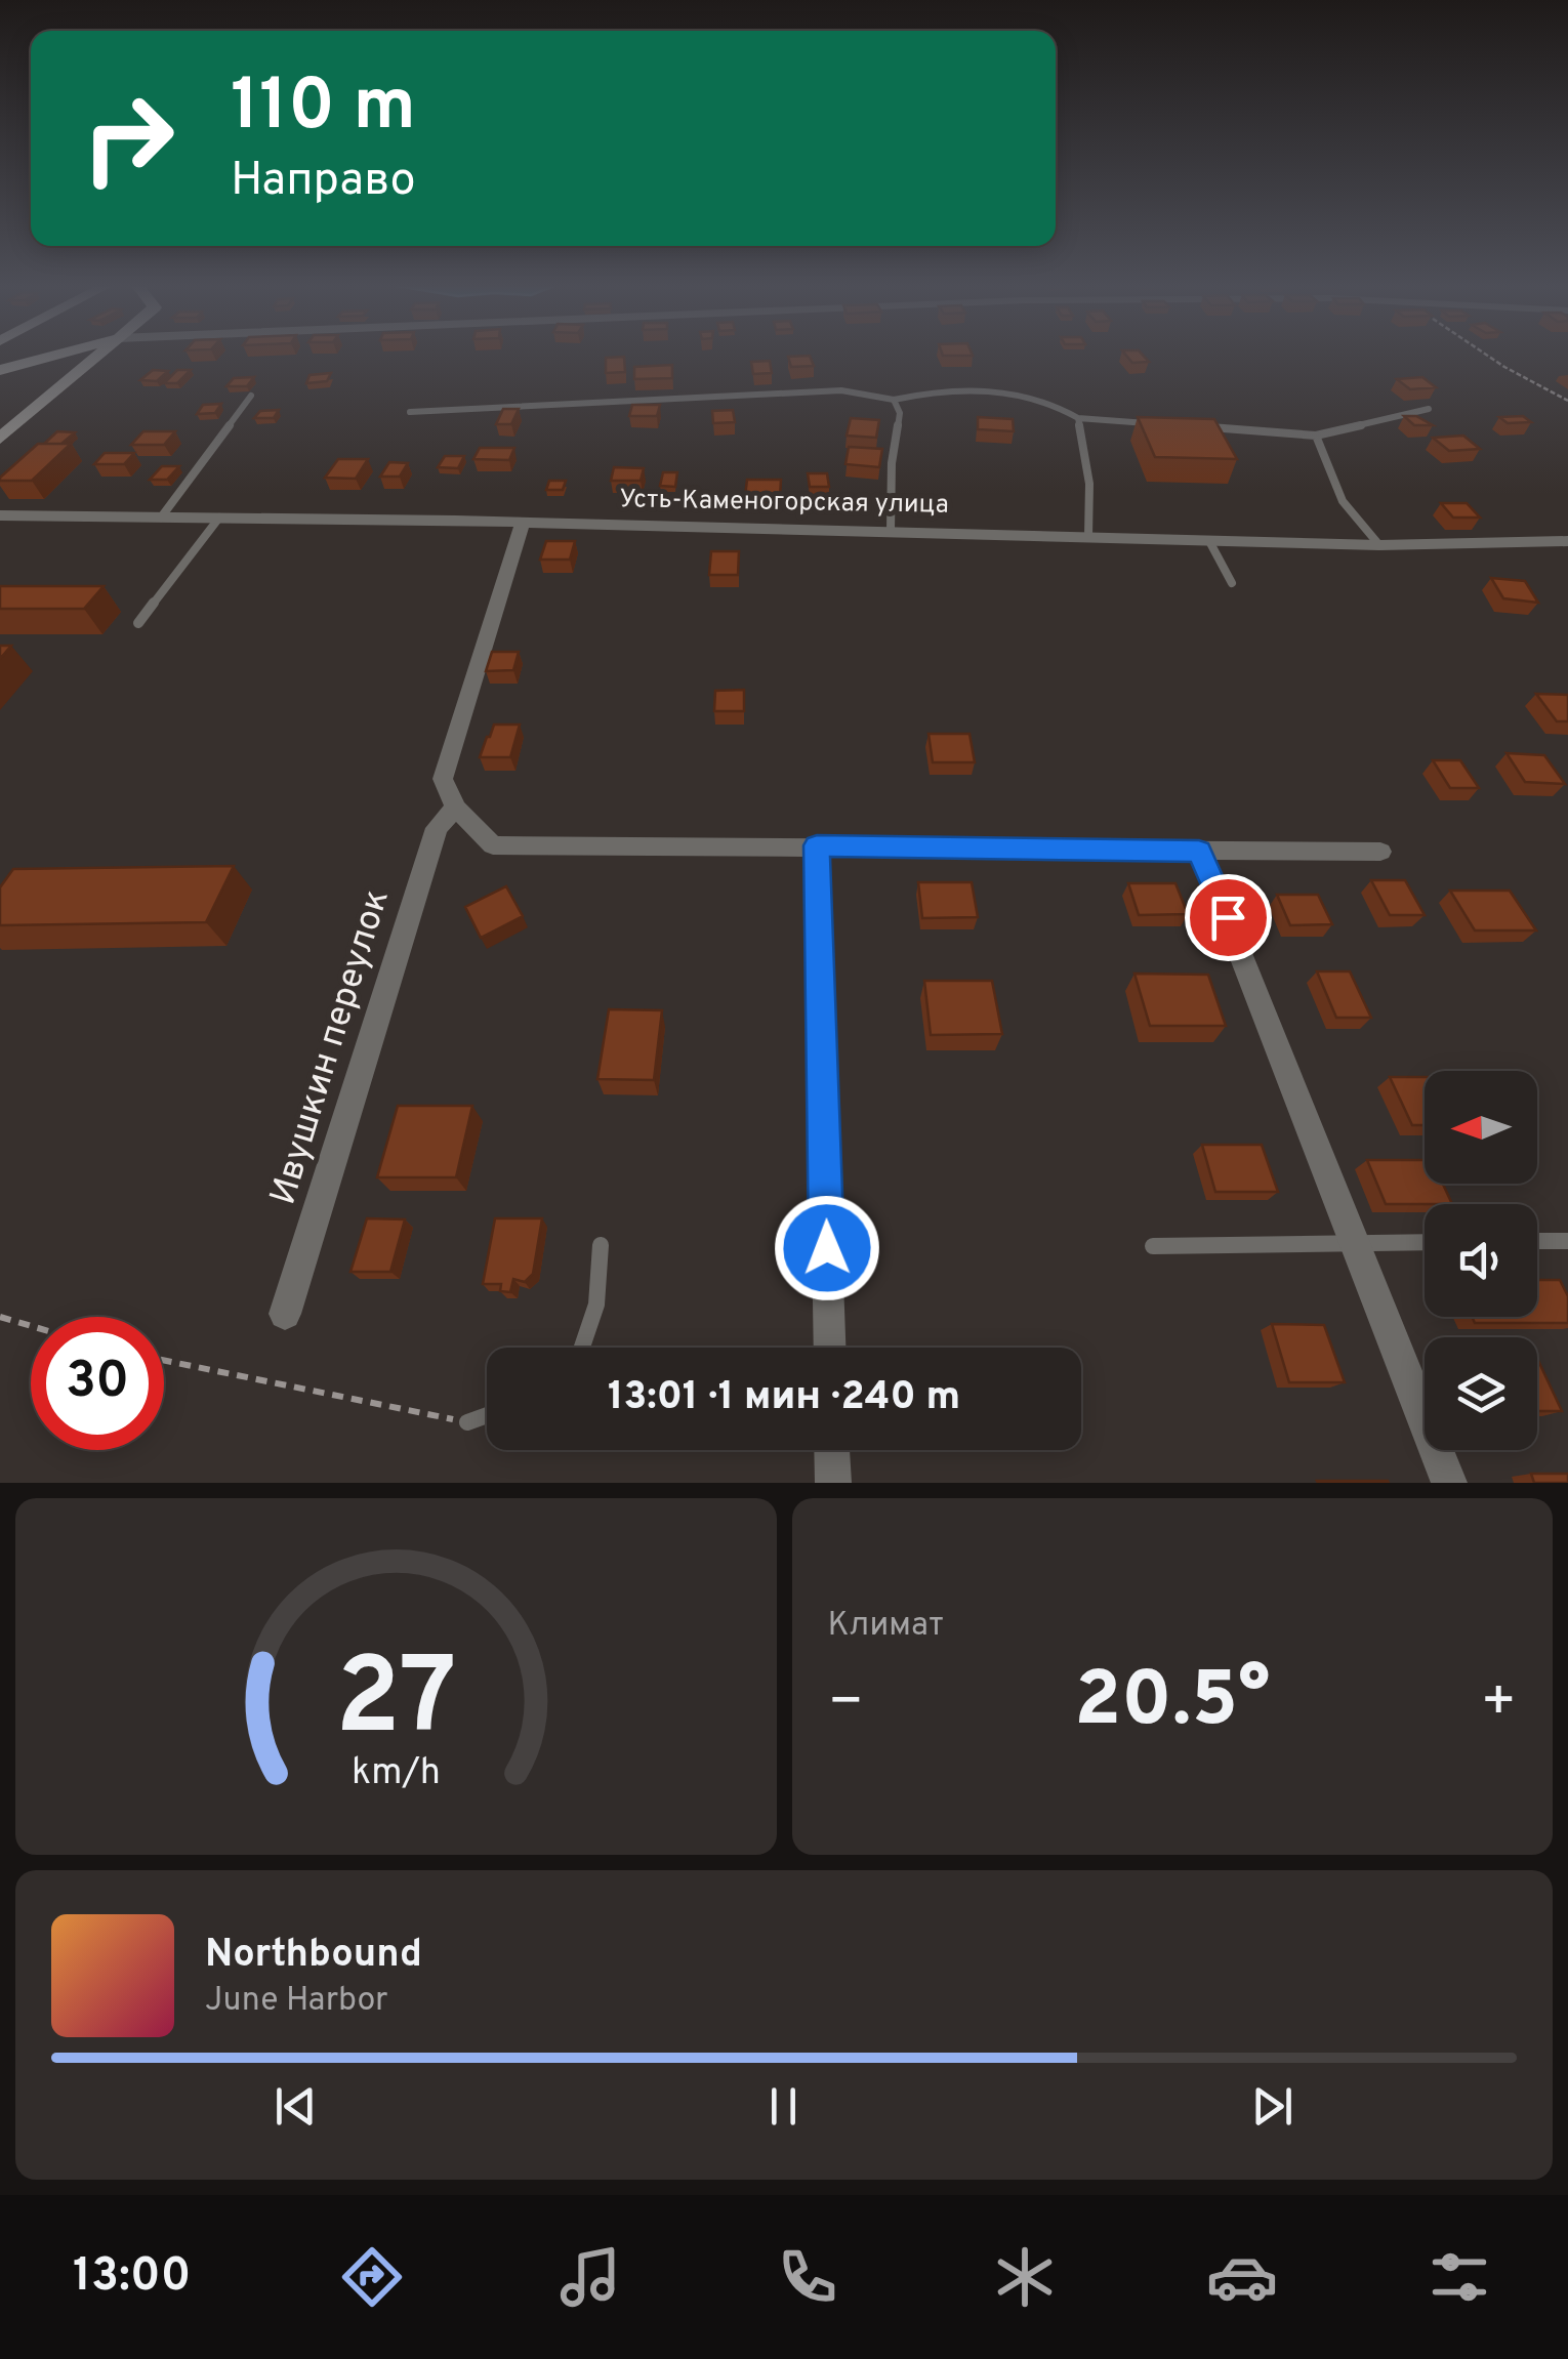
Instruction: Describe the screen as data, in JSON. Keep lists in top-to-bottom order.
{
  "streets": {
    "street": ["Усть-Каменогорская улица", "Ивушкин переулок"]
  },
  "north": "left",
  "page": {
    "turn": ["110 m", "Направо"],
    "limit": "30",
    "trip": "13:01 · 1 мин · 240 m",
    "tile": "Климат",
    "heat": ["−", "20.5°", "+"],
    "song": ["Northbound", "June Harbor"],
    "tabs": "13:00",
    "gauge": ["27", "km/h"]
  }
}
